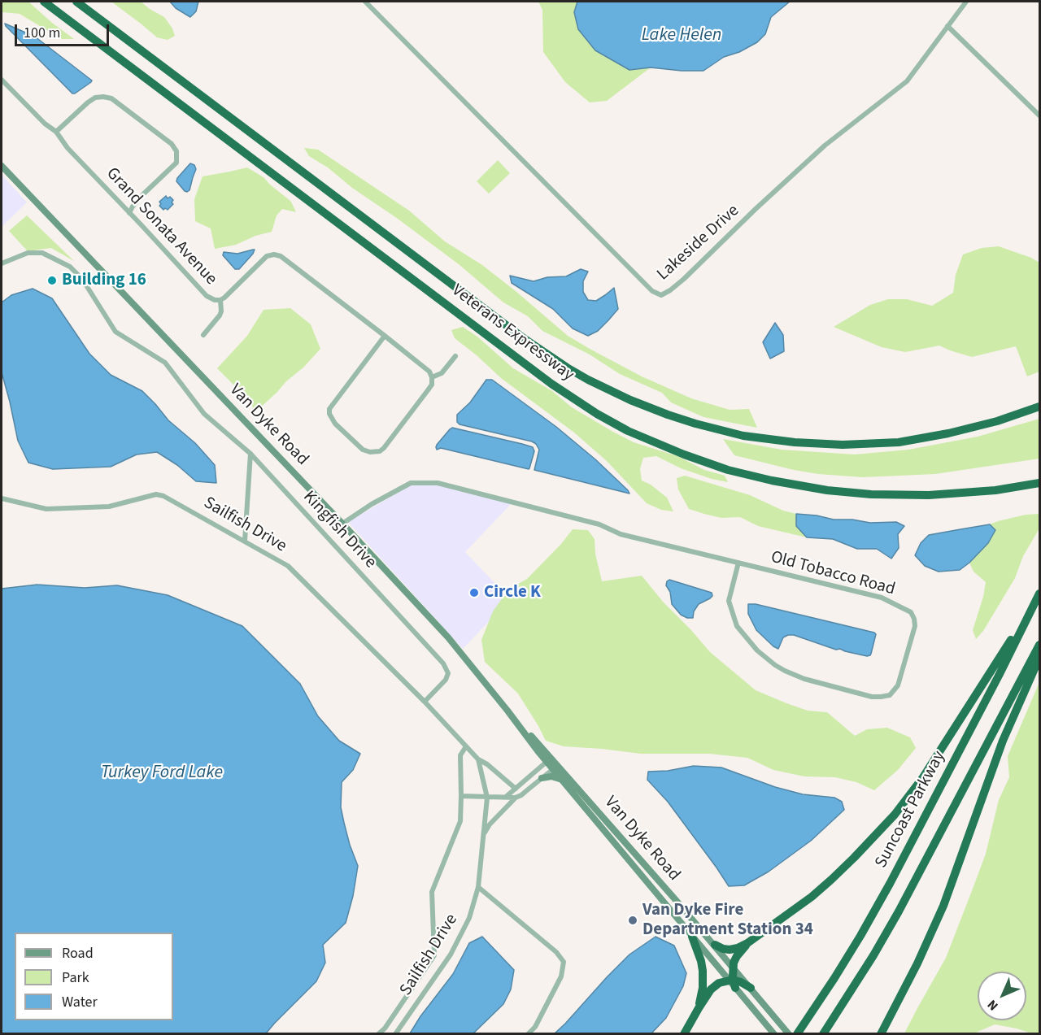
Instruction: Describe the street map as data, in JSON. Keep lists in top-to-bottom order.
{
  "streets": {
    "highway": ["Veterans Expressway", "Suncoast Parkway"],
    "main road": ["Van Dyke Road"],
    "street": [
      "Grand Sonata Avenue",
      "Lakeside Drive",
      "Sailfish Drive",
      "Kingfish Drive",
      "Old Tobacco Road"
    ]
  },
  "crossings": [
    ["Van Dyke Road", "Old Tobacco Road"],
    ["Sailfish Drive", "Kingfish Drive"]
  ],
  "water": ["Lake Helen", "Turkey Ford Lake"],
  "places": ["Building 16", "Circle K", "Van Dyke Fire Department Station 34"],
  "legend": ["Road", "Park", "Water"],
  "scale_bar": "100 m",
  "north": "bottom left"
}
